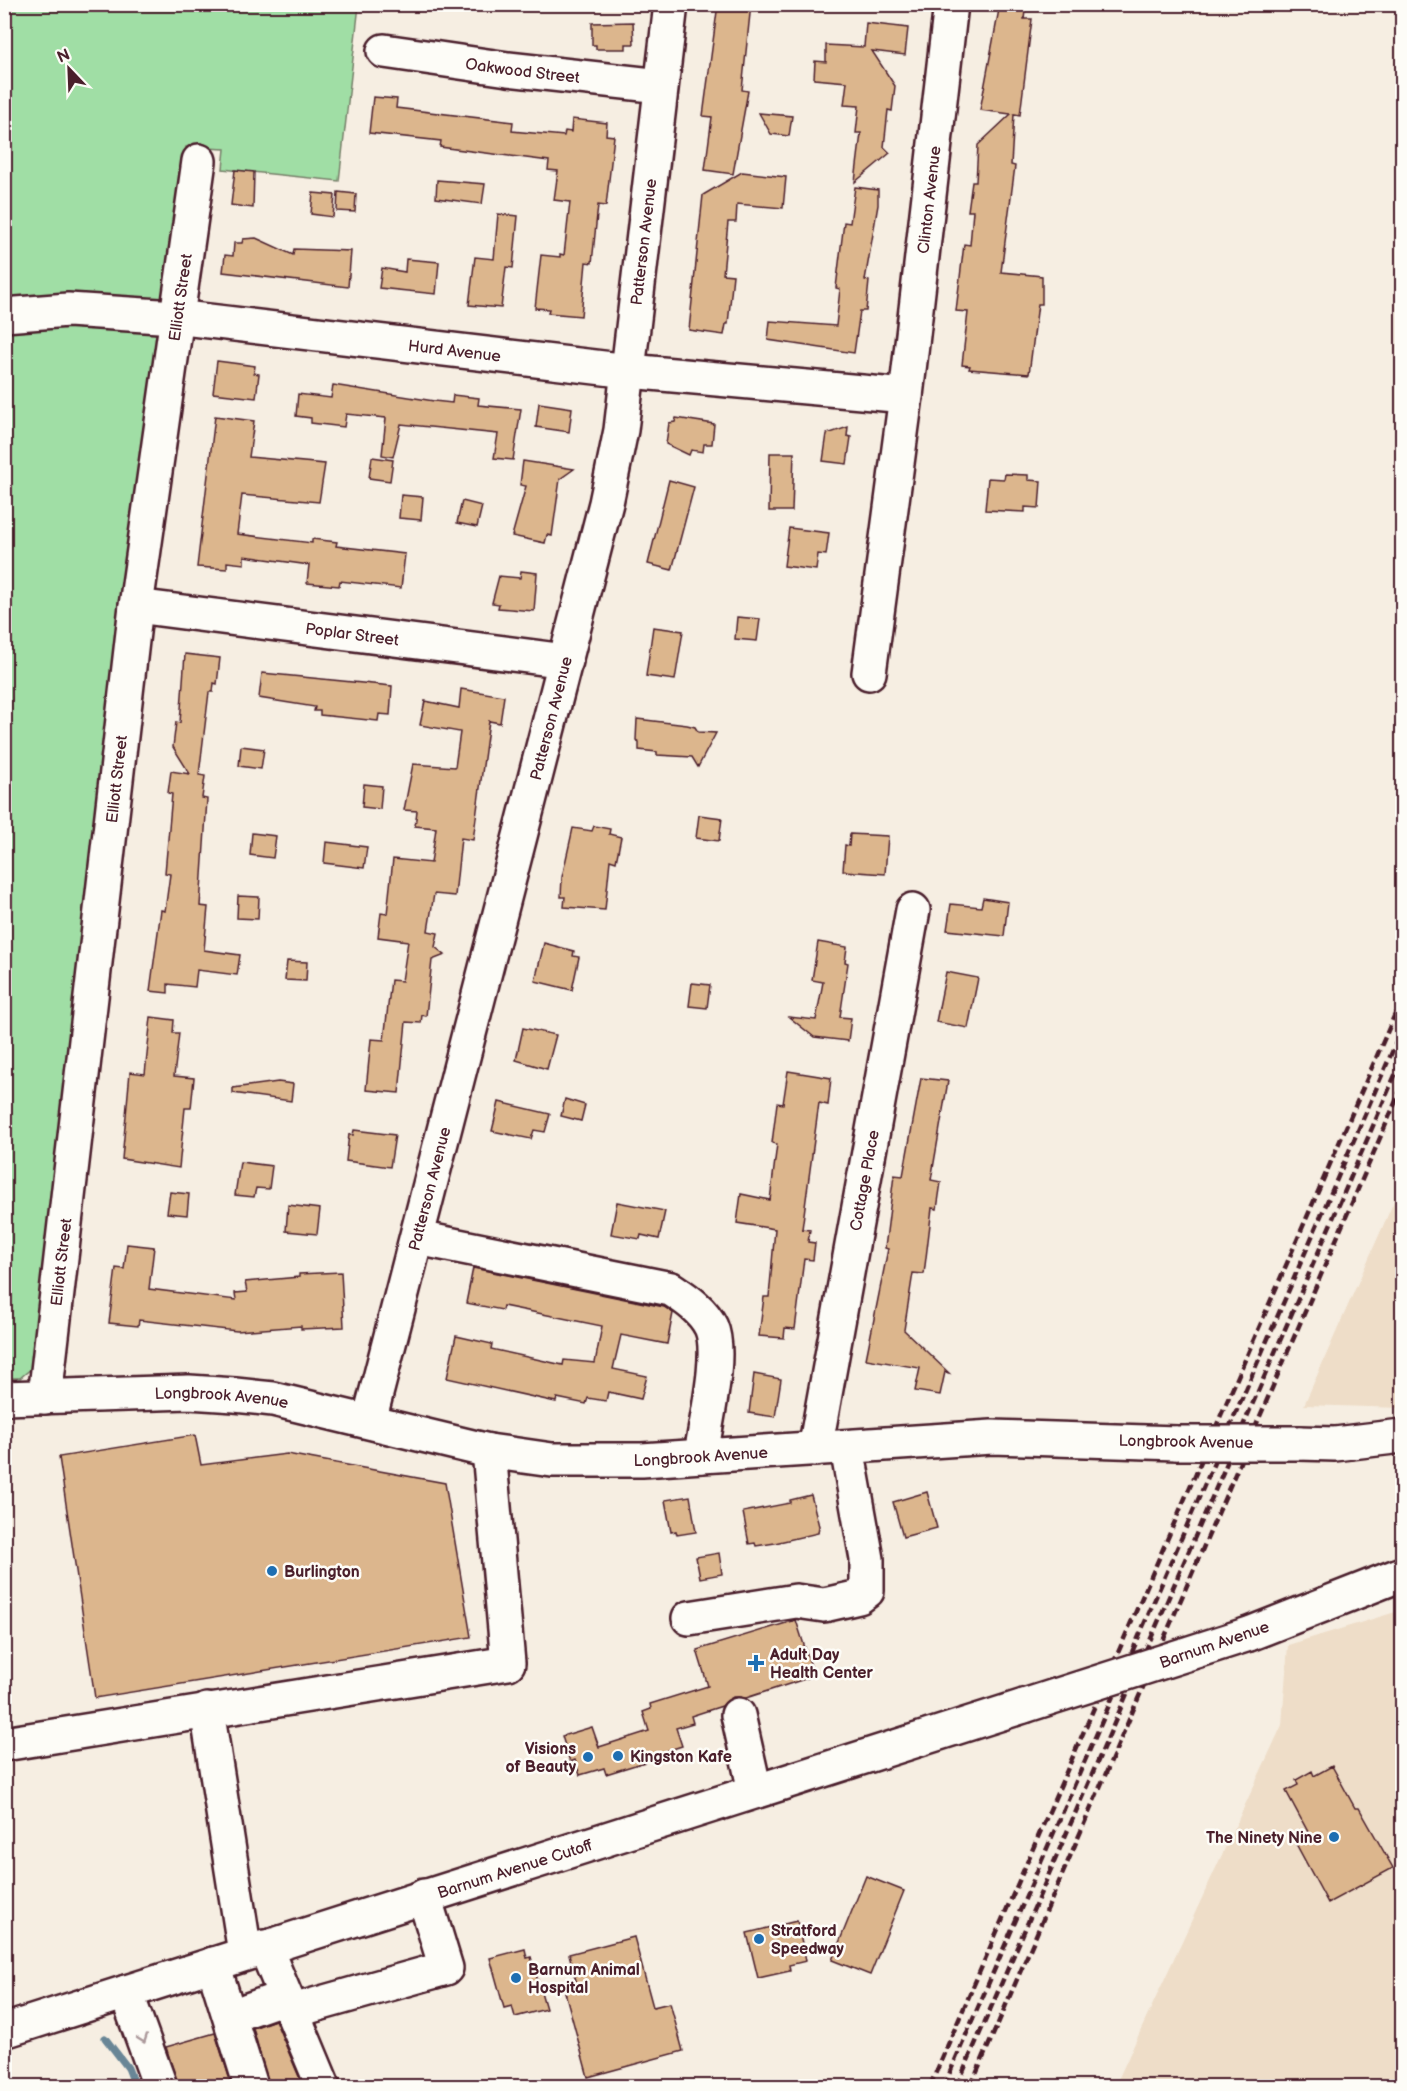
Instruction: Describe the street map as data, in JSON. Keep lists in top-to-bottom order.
{
  "streets": {
    "street": [
      "Oakwood Street",
      "Clinton Avenue",
      "Patterson Avenue",
      "Elliott Street",
      "Hurd Avenue",
      "Poplar Street",
      "Cottage Place",
      "Longbrook Avenue",
      "Barnum Avenue",
      "Barnum Avenue Cutoff"
    ]
  },
  "crossings": [
    ["Oakwood Street", "Patterson Avenue"],
    ["Clinton Avenue", "Hurd Avenue"],
    ["Patterson Avenue", "Hurd Avenue"],
    ["Patterson Avenue", "Poplar Street"],
    ["Patterson Avenue", "Longbrook Avenue"],
    ["Elliott Street", "Hurd Avenue"],
    ["Elliott Street", "Poplar Street"],
    ["Elliott Street", "Longbrook Avenue"],
    ["Cottage Place", "Longbrook Avenue"],
    ["Barnum Avenue", "Barnum Avenue Cutoff"]
  ],
  "places": {
    "other": [
      "Burlington",
      "Kingston Kafe",
      "Visions of Beauty",
      "The Ninety Nine",
      "Stratford Speedway",
      "Barnum Animal Hospital"
    ],
    "health": ["Adult Day Health Center"]
  },
  "north": "top left"
}
